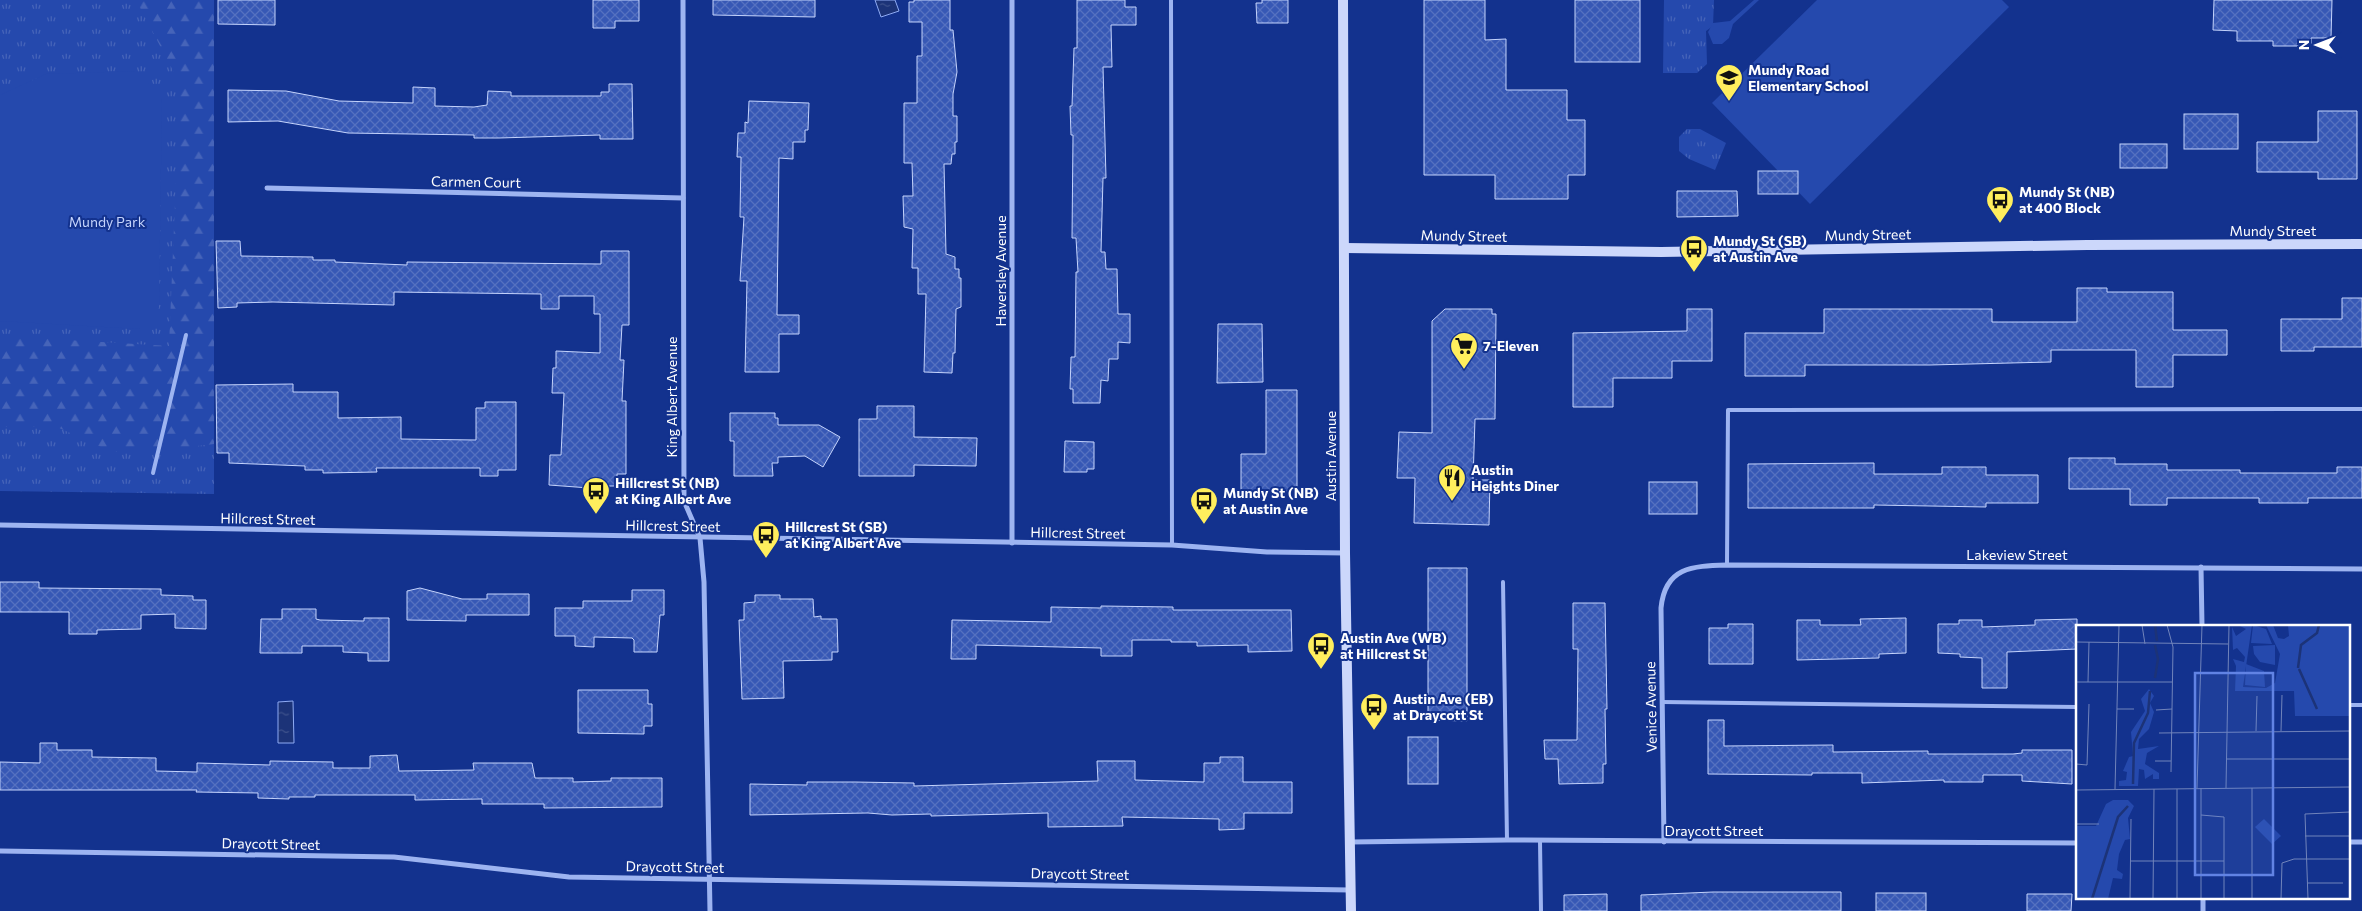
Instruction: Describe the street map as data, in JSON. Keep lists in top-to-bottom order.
{
  "streets": {
    "street": [
      "Carmen Court",
      "Mundy Street",
      "Haversley Avenue",
      "King Albert Avenue",
      "Austin Avenue",
      "Hillcrest Street",
      "Lakeview Street",
      "Venice Avenue",
      "Draycott Street"
    ]
  },
  "crossings": [
    ["Carmen Court", "King Albert Avenue"],
    ["Mundy Street", "Austin Avenue"],
    ["Haversley Avenue", "Hillcrest Street"],
    ["King Albert Avenue", "Hillcrest Street"],
    ["King Albert Avenue", "Draycott Street"],
    ["Austin Avenue", "Hillcrest Street"],
    ["Austin Avenue", "Draycott Street"],
    ["Lakeview Street", "Venice Avenue"],
    ["Venice Avenue", "Draycott Street"]
  ],
  "parks": ["Mundy Park"],
  "places": {
    "school or university": ["Mundy Road Elementary School"],
    "bus stop": [
      "Mundy St (NB) at 400 Block",
      "Mundy St (SB) at Austin Ave",
      "Hillcrest St (NB) at King Albert Ave",
      "Mundy St (NB) at Austin Ave",
      "Hillcrest St (SB) at King Albert Ave",
      "Austin Ave (WB) at Hillcrest St",
      "Austin Ave (EB) at Draycott St"
    ],
    "supermarket": ["7-Eleven"],
    "restaurant": ["Austin Heights Diner"]
  },
  "north": "left"
}
